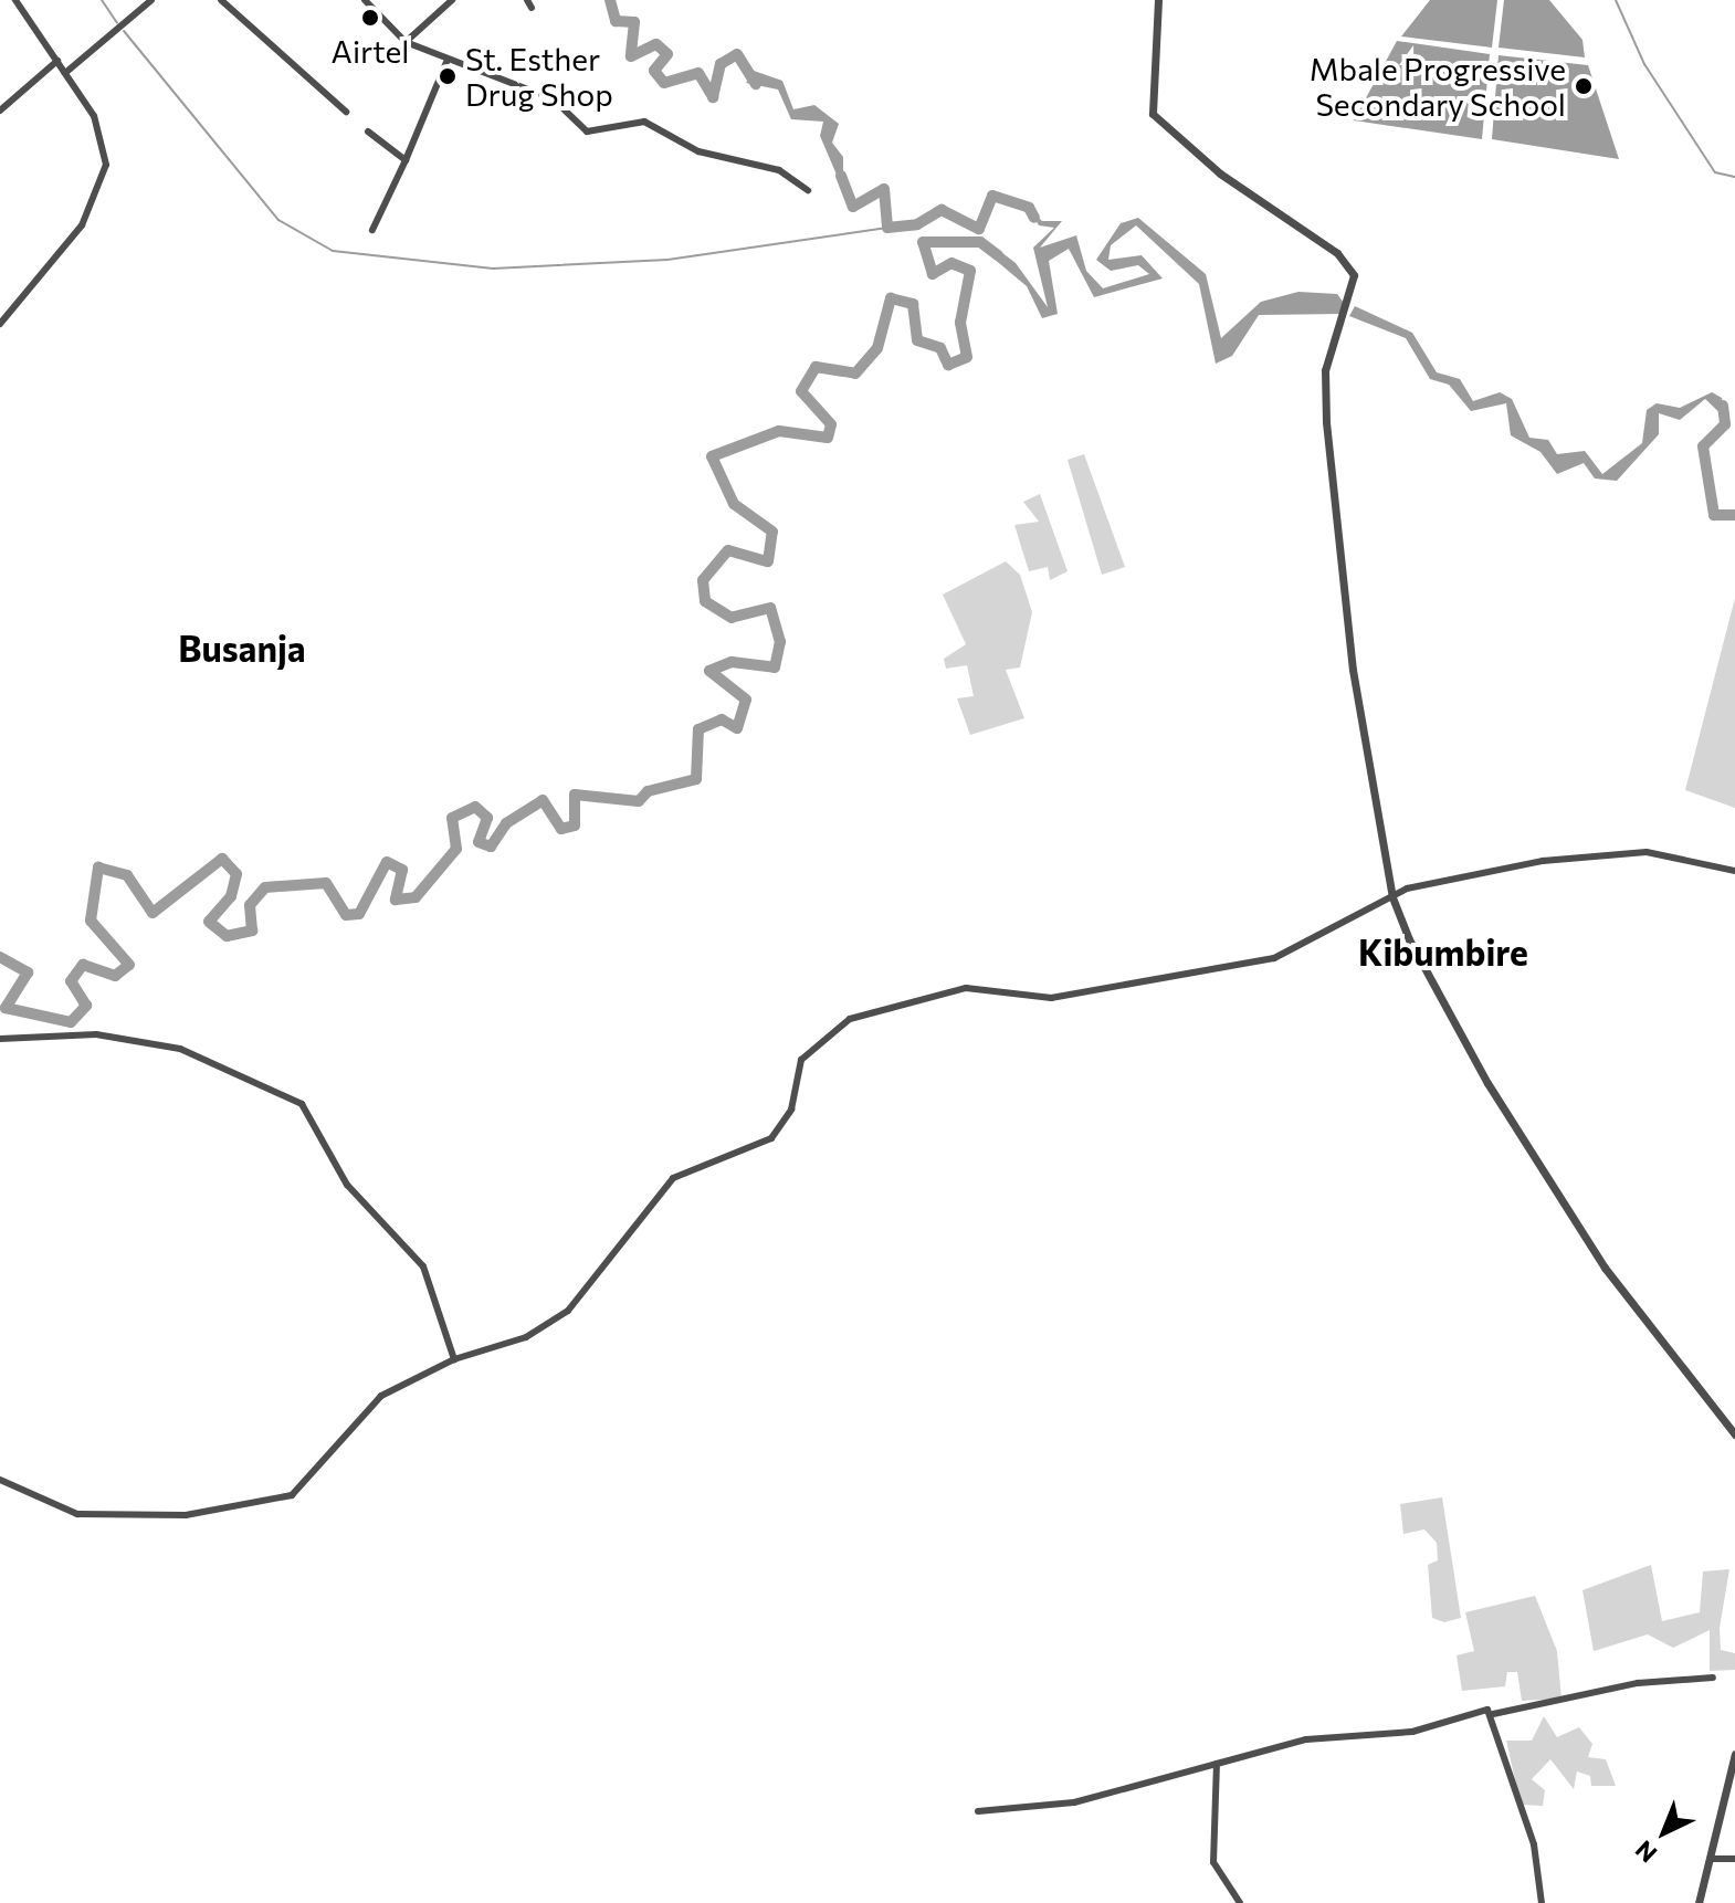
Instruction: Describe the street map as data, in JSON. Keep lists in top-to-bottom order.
{
  "districts": ["Busanja", "Kibumbire"],
  "places": ["Airtel", "St. Esther Drug Shop", "Mbale Progressive Secondary School"],
  "north": "bottom left"
}
